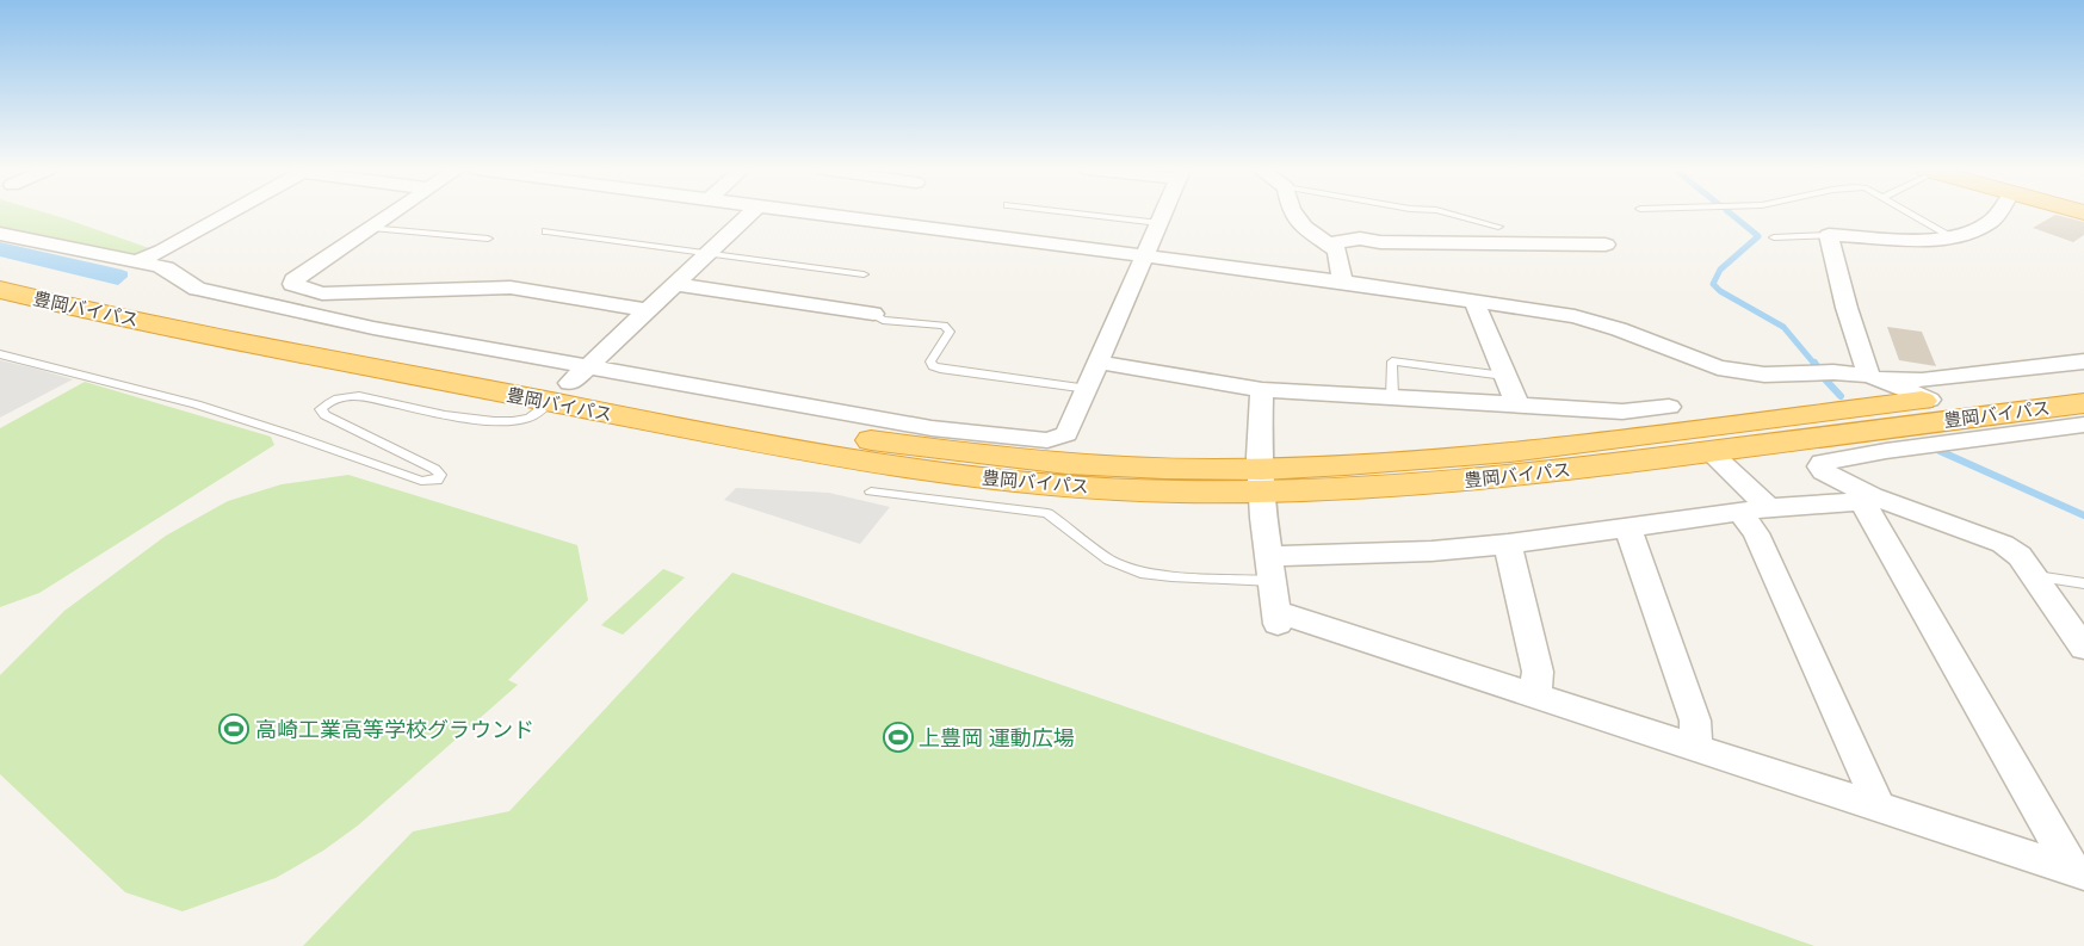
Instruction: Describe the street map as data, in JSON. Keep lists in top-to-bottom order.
{
  "streets": {
    "highway": ["豊岡バイパス"]
  },
  "places": {
    "sports": ["高崎工業高等学校グラウンド", "上豊岡 運動広場"]
  }
}
